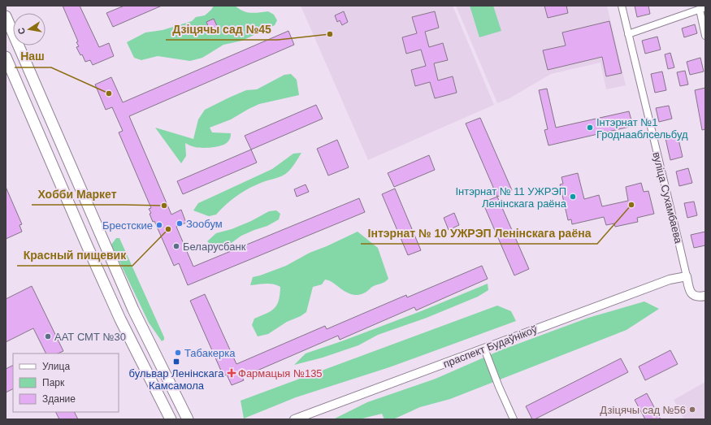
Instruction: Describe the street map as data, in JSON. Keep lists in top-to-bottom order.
{
  "streets": {
    "street": ["вуліца Сухамбаева", "праспект Будаўнікоў"]
  },
  "crossings": [
    ["вуліца Сухамбаева", "праспект Будаўнікоў"]
  ],
  "places": {
    "other": [
      "Дзіцячы сад №45",
      "Наш",
      "Інтэрнат №1 Гроднааблсельбуд",
      "Інтэрнат № 11 УЖРЭП Ленінскага раёна",
      "Інтэрнат № 10 УЖРЭП Ленінскага раёна",
      "Хобби Маркет",
      "Зообум",
      "Брестские",
      "Красный пищевик",
      "Беларусбанк",
      "ААТ СМТ №30",
      "Табакерка",
      "Дзіцячы сад №56"
    ],
    "transit": ["бульвар Ленінскага Камсамола"],
    "health": ["Фармацыя №135"]
  },
  "legend": ["Улица", "Парк", "Здание"],
  "north": "left"
}
